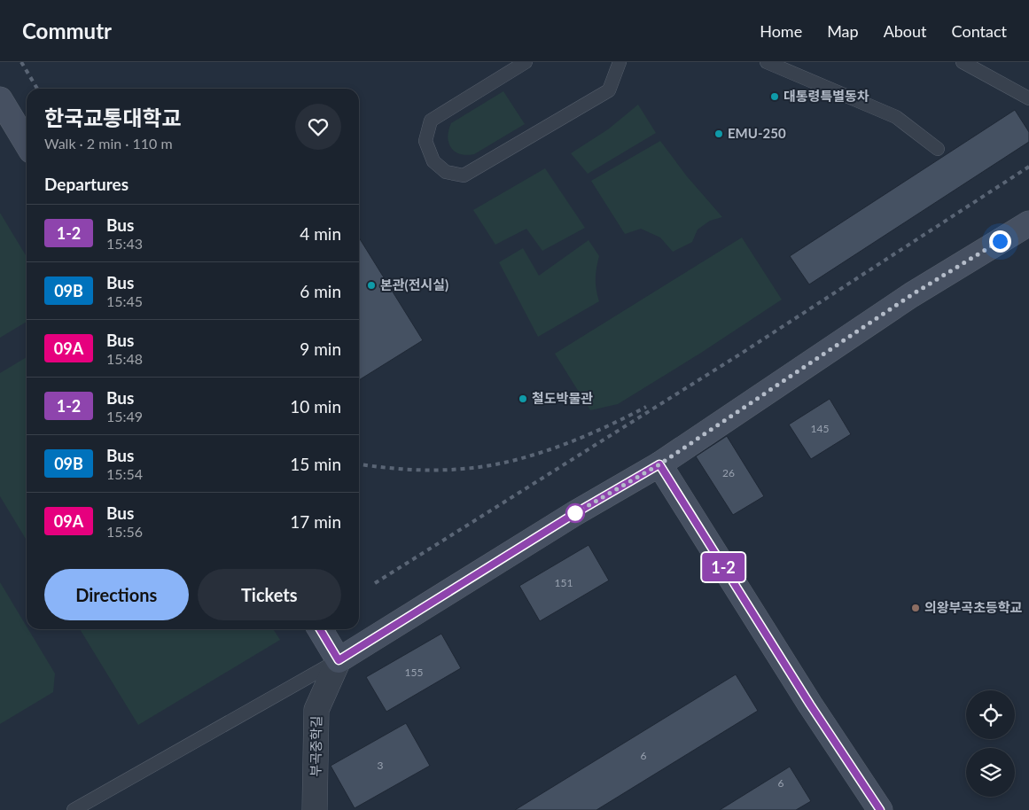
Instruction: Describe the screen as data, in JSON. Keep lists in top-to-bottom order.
{
  "streets": {
    "street": ["부곡중학길"]
  },
  "places": [
    "대통령특별동차",
    "EMU-250",
    "본관(전시실)",
    "철도박물관",
    "의왕부곡초등학교"
  ],
  "lines": ["bus line 1-2"],
  "house_numbers": [
    "145",
    "26",
    "151",
    "155",
    "6",
    "3",
    "6"
  ],
  "page": {
    "header": "Commutr",
    "nav": [
      "Home",
      "Map",
      "About",
      "Contact"
    ],
    "on_map": "1-2",
    "heading": [
      ["한국교통대학교", "Walk · 2 min · 110 m"],
      "Departures"
    ],
    "list": [
      {
        "mark": "1-2",
        "name": "Bus",
        "note": "15:43",
        "value": "4 min"
      },
      {
        "mark": "09B",
        "name": "Bus",
        "note": "15:45",
        "value": "6 min"
      },
      {
        "mark": "09A",
        "name": "Bus",
        "note": "15:48",
        "value": "9 min"
      },
      {
        "mark": "1-2",
        "name": "Bus",
        "note": "15:49",
        "value": "10 min"
      },
      {
        "mark": "09B",
        "name": "Bus",
        "note": "15:54",
        "value": "15 min"
      },
      {
        "mark": "09A",
        "name": "Bus",
        "note": "15:56",
        "value": "17 min"
      }
    ],
    "buttons": ["Directions", "Tickets"]
  }
}
